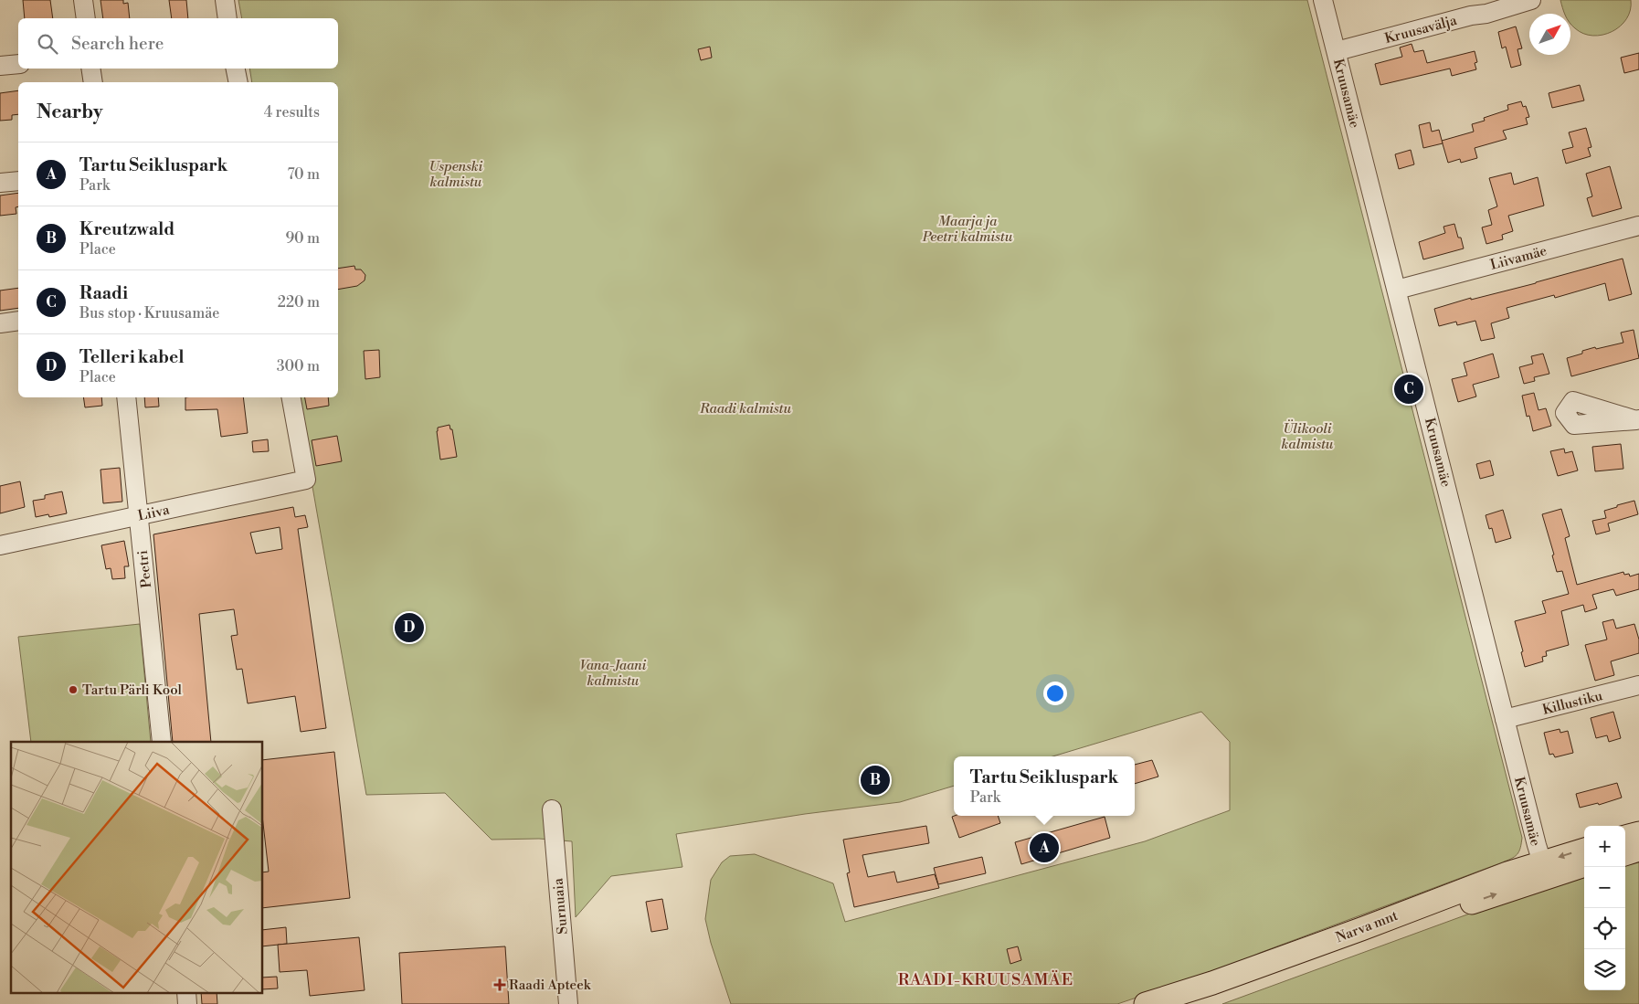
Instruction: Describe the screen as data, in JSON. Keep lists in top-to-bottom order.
{
  "streets": {
    "main road": ["Narva mnt"],
    "street": [
      "Kruusavälja",
      "Kruusamäe",
      "Liivamäe",
      "Liiva",
      "Peetri",
      "Killustiku",
      "Surnuaia"
    ]
  },
  "crossings": [
    ["Kruusavälja", "Kruusamäe"],
    ["Kruusamäe", "Liivamäe"],
    ["Kruusamäe", "Killustiku"],
    ["Kruusamäe", "Narva mnt"],
    ["Liiva", "Peetri"]
  ],
  "districts": ["RAADI-KRUUSAMÄE"],
  "parks": [
    "Uspenski kalmistu",
    "Maarja ja Peetri kalmistu",
    "Raadi kalmistu",
    "Ülikooli kalmistu",
    "Vana-Jaani kalmistu"
  ],
  "places": {
    "other": ["Tartu Pärli Kool"],
    "health": ["Raadi Apteek"]
  },
  "north": "top right",
  "page": {
    "search": "Search here",
    "heading": ["Nearby", "4 results"],
    "list": [
      {
        "mark": "A",
        "name": "Tartu Seikluspark",
        "note": "Park",
        "value": "70 m"
      },
      {
        "mark": "B",
        "name": "Kreutzwald",
        "note": "Place",
        "value": "90 m"
      },
      {
        "mark": "C",
        "name": "Raadi",
        "note": "Bus stop · Kruusamäe",
        "value": "220 m"
      },
      {
        "mark": "D",
        "name": "Telleri kabel",
        "note": "Place",
        "value": "300 m"
      }
    ],
    "pins": [
      "C",
      "D",
      "B",
      "A"
    ],
    "popup": ["Tartu Seikluspark", "Park"],
    "map_buttons": ["+", "−"]
  }
}
